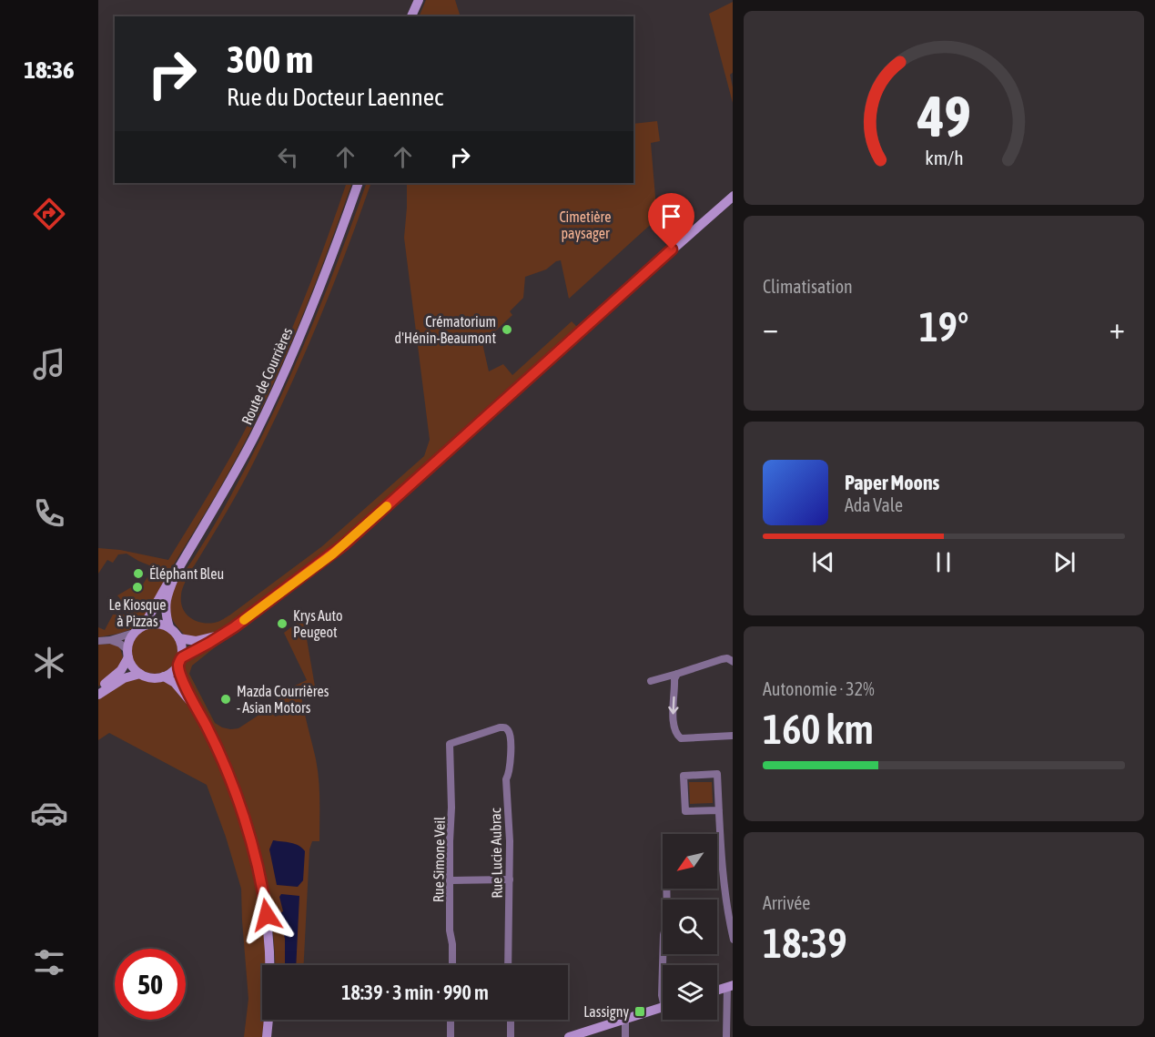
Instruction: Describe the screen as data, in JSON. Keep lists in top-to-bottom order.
{
  "streets": {
    "main road": ["Route de Courrières"],
    "street": ["Rue Lucie Aubrac", "Rue Simone Veil"]
  },
  "crossings": [
    ["Rue Lucie Aubrac", "Rue Simone Veil"]
  ],
  "parks": ["Cimetière paysager"],
  "places": {
    "other": [
      "Crématorium d'Hénin-Beaumont",
      "Éléphant Bleu",
      "Le Kiosque à Pizzas",
      "Krys Auto Peugeot",
      "Mazda Courrières - Asian Motors"
    ],
    "transit": ["Lassigny"]
  },
  "north": "bottom left",
  "page": {
    "tabs": "18:36",
    "turn": ["300 m", "Rue du Docteur Laennec"],
    "tile": [
      "Climatisation",
      ["Autonomie · 32%", "160 km"],
      ["Arrivée", "18:39"]
    ],
    "heat": ["−", "19°", "+"],
    "song": ["Paper Moons", "Ada Vale"],
    "limit": "50",
    "trip": "18:39 · 3 min · 990 m",
    "gauge": ["49", "km/h"]
  }
}
